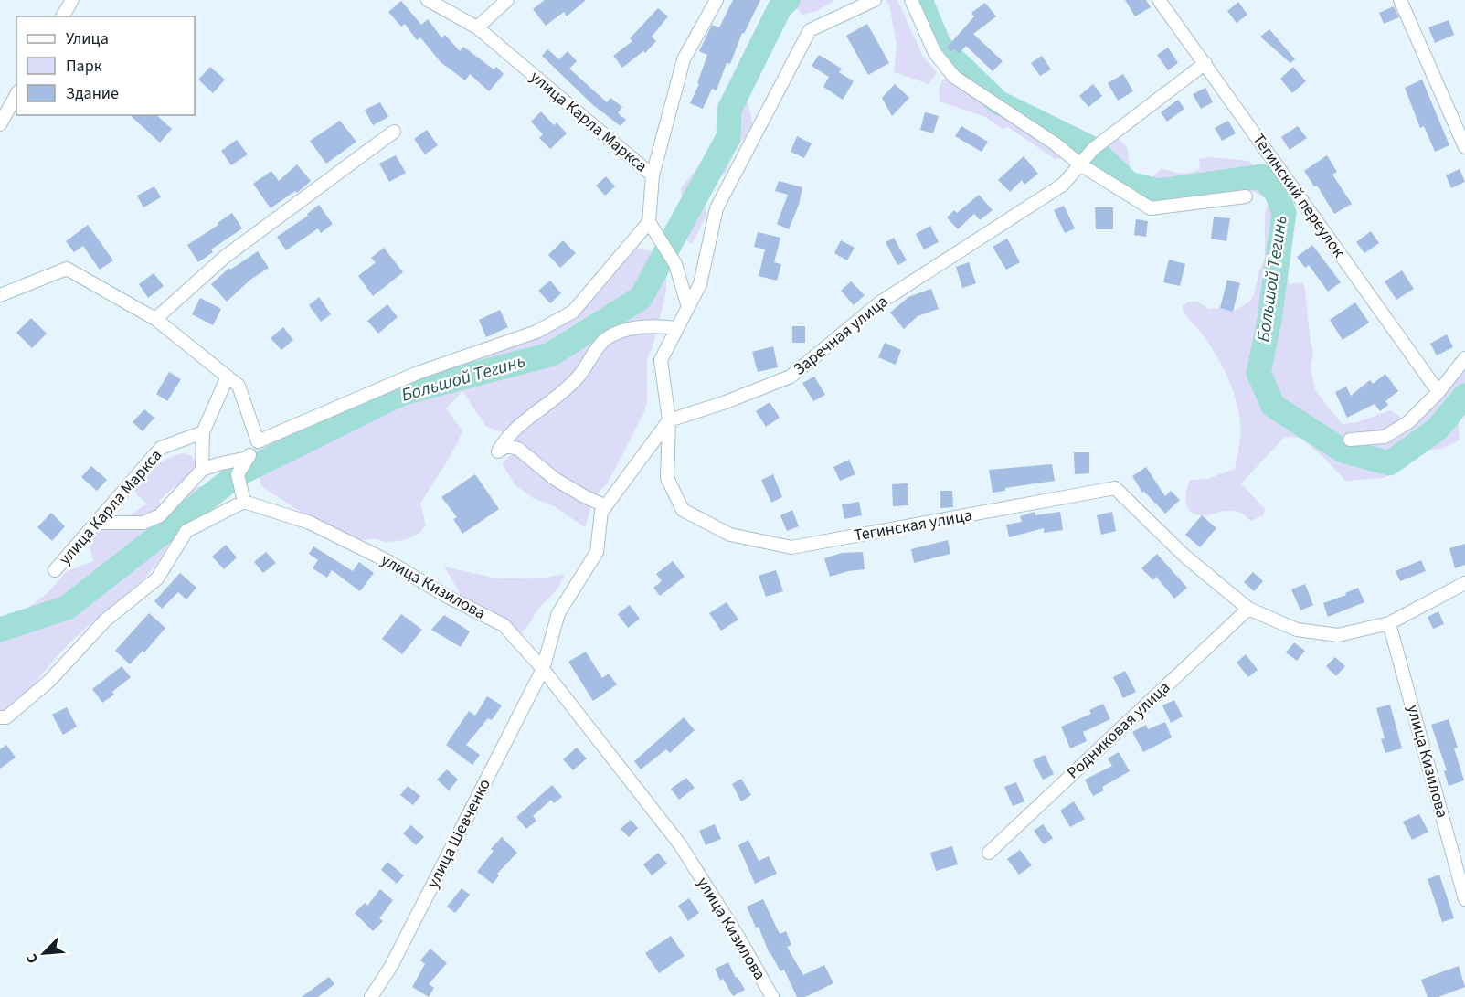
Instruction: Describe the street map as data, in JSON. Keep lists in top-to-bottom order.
{
  "streets": {
    "street": [
      "улица Карла Маркса",
      "Тегинский переулок",
      "Заречная улица",
      "Тегинская улица",
      "улица Кизилова",
      "Родниковая улица",
      "улица Шевченко"
    ]
  },
  "crossings": [
    ["Тегинский переулок", "Заречная улица"],
    ["Заречная улица", "Тегинская улица"],
    ["Тегинская улица", "улица Кизилова"],
    ["Тегинская улица", "Родниковая улица"],
    ["улица Кизилова", "улица Шевченко"]
  ],
  "water": ["Большой Тегинь"],
  "legend": ["Улица", "Парк", "Здание"],
  "north": "bottom left"
}
